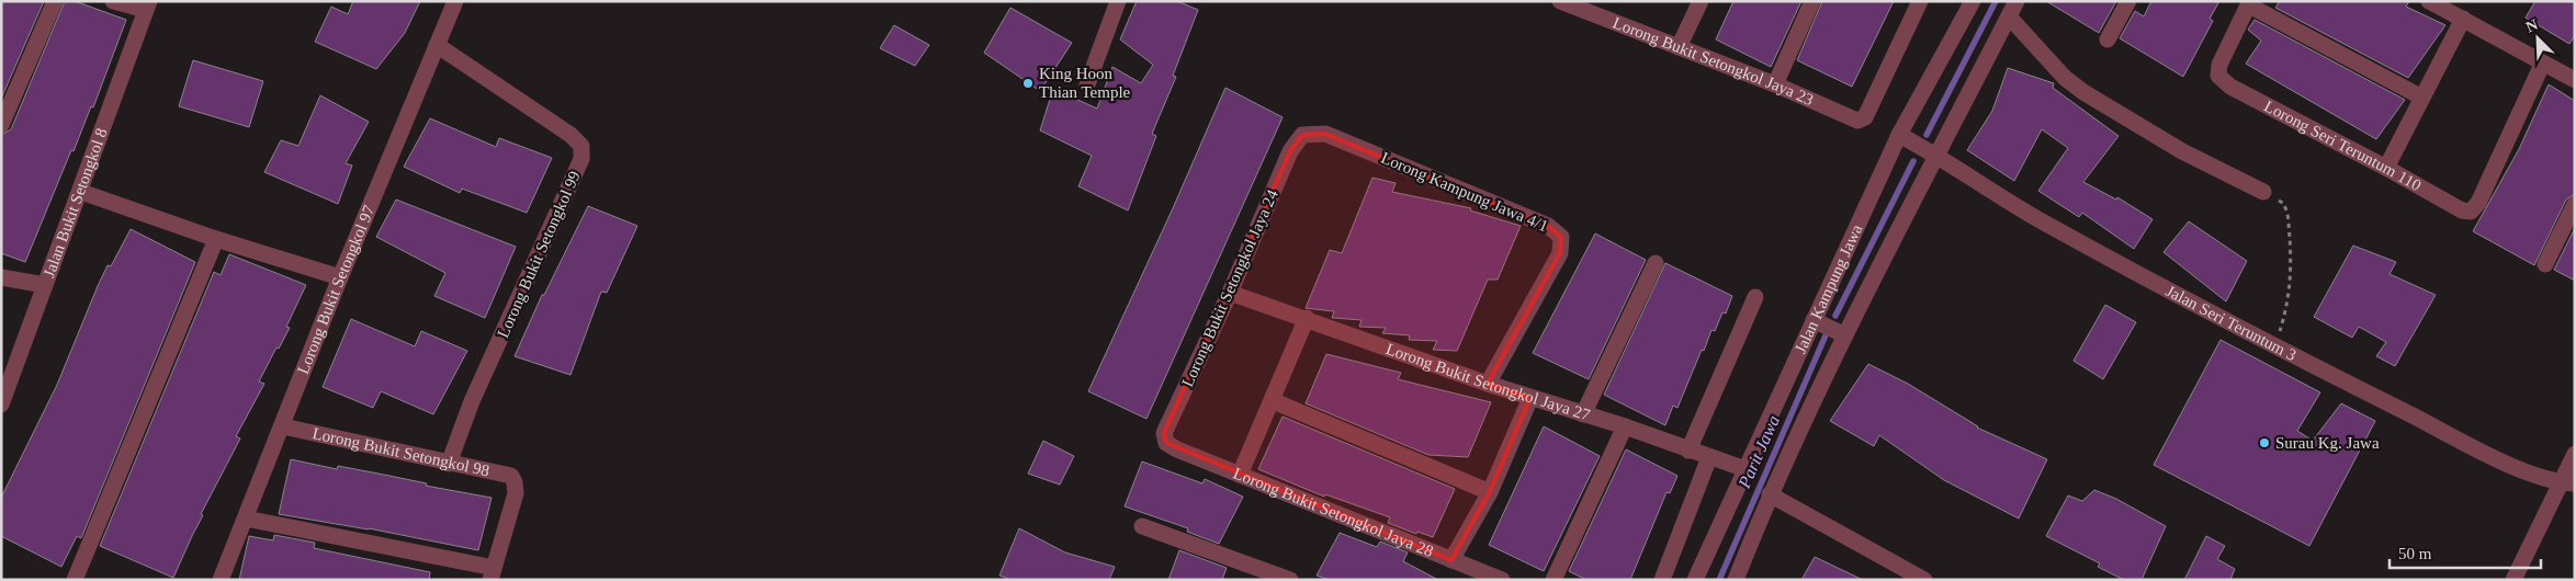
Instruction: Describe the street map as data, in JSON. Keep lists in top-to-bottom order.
{
  "streets": {
    "street": [
      "Lorong Bukit Setongkol Jaya 23",
      "Lorong Seri Teruntum 110",
      "Lorong Kampung Jawa 4/1",
      "Jalan Bukit Setongkol 8",
      "Lorong Bukit Setongkol 99",
      "Lorong Bukit Setongkol Jaya 24",
      "Jalan Kampung Jawa",
      "Lorong Bukit Setongkol 97",
      "Jalan Seri Teruntum 3",
      "Lorong Bukit Setongkol Jaya 27",
      "Lorong Bukit Setongkol 98",
      "Lorong Bukit Setongkol Jaya 28"
    ]
  },
  "crossings": [
    ["Lorong Kampung Jawa 4/1", "Lorong Bukit Setongkol Jaya 24"],
    ["Lorong Kampung Jawa 4/1", "Lorong Bukit Setongkol Jaya 27"],
    ["Lorong Bukit Setongkol 99", "Lorong Bukit Setongkol 97"],
    ["Lorong Bukit Setongkol 99", "Lorong Bukit Setongkol 98"],
    ["Lorong Bukit Setongkol Jaya 24", "Lorong Bukit Setongkol Jaya 27"],
    ["Lorong Bukit Setongkol Jaya 24", "Lorong Bukit Setongkol Jaya 28"],
    ["Jalan Kampung Jawa", "Jalan Seri Teruntum 3"],
    ["Jalan Kampung Jawa", "Lorong Bukit Setongkol Jaya 27"],
    ["Lorong Bukit Setongkol 97", "Lorong Bukit Setongkol 98"]
  ],
  "water": ["Parit Jawa"],
  "places": ["King Hoon Thian Temple", "Surau Kg. Jawa"],
  "scale_bar": "50 m",
  "north": "top left"
}
